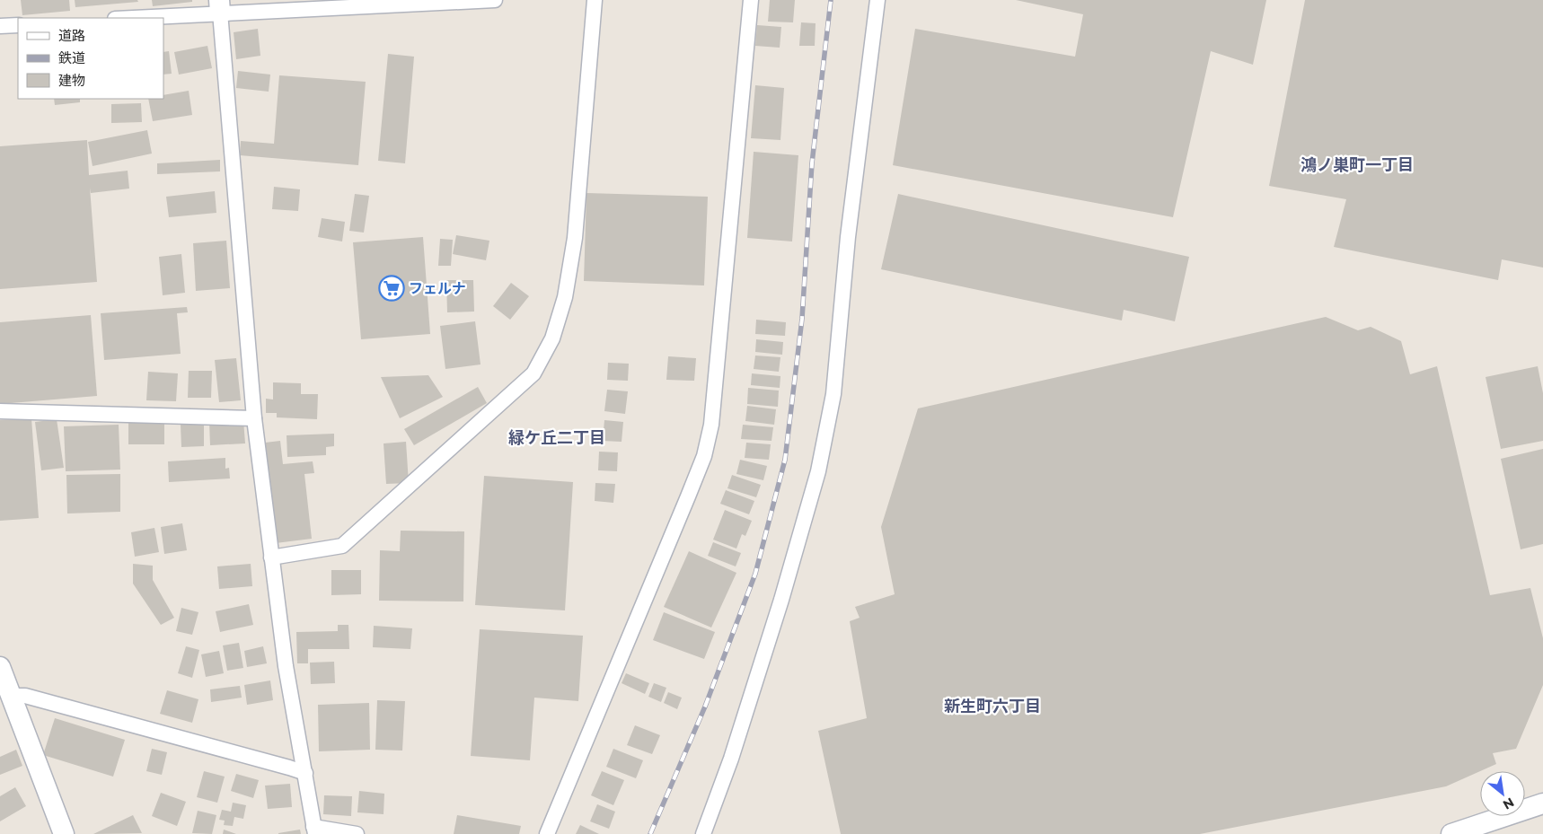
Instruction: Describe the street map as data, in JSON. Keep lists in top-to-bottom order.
{
  "districts": ["鴻ノ巣町一丁目", "緑ケ丘二丁目", "新生町六丁目"],
  "places": {
    "supermarket": ["フェルナ"]
  },
  "legend": ["道路", "鉄道", "建物"],
  "north": "bottom right"
}
